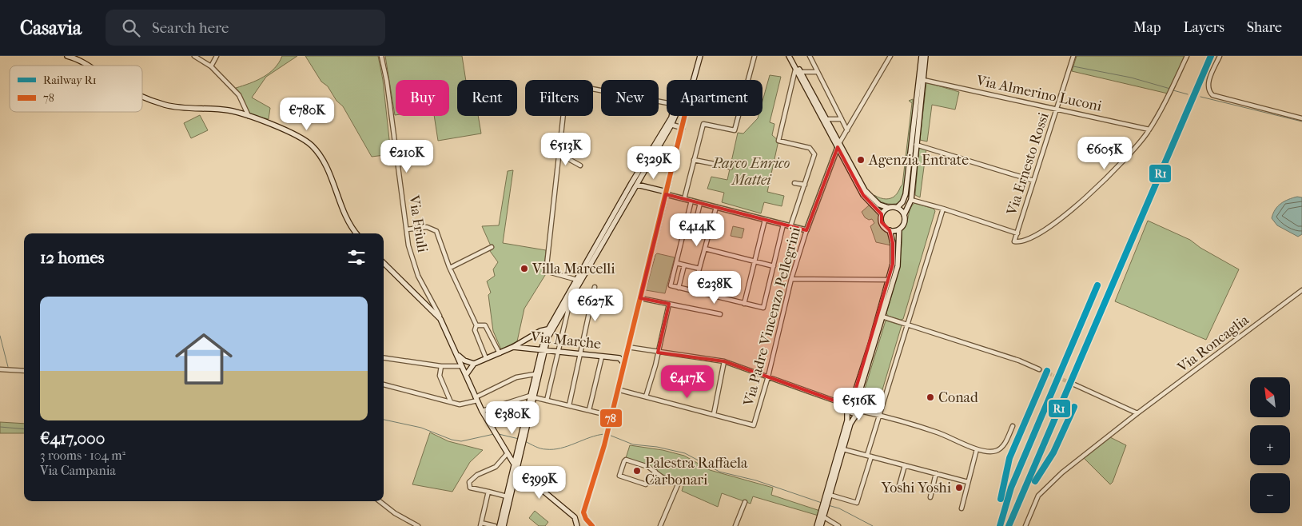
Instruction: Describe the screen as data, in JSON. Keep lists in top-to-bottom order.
{
  "streets": {
    "main road": ["Via Marche"],
    "street": [
      "Via Almerino Luconi",
      "Via Ernesto Rossi",
      "Via Friuli",
      "Via Padre Vincenzo Pellegrini",
      "Via Roncaglia"
    ]
  },
  "crossings": [
    ["Via Almerino Luconi", "Via Ernesto Rossi"]
  ],
  "parks": ["Parco Enrico Mattei"],
  "places": [
    "Agenzia Entrate",
    "Villa Marcelli",
    "Conad",
    "Palestra Raffaela Carbonari",
    "Yoshi Yoshi"
  ],
  "lines": ["rail line R1", "transit line 78"],
  "legend": ["Railway R1", "78"],
  "north": "top left",
  "page": {
    "header": "Casavia",
    "search": "Search here",
    "nav": ["Map", "Layers", "Share"],
    "chip": [
      "Buy",
      "Rent",
      "Filters",
      "New",
      "Apartment"
    ],
    "price": [
      "€780K",
      "€513K",
      "€605K",
      "€210K",
      "€329K",
      "€414K",
      "€238K",
      "€627K",
      "€417K",
      "€516K",
      "€380K",
      "€399K"
    ],
    "heading": "12 homes",
    "list": [
      {
        "name": "€417,000",
        "note": "3 rooms · 104 m² · Via Campania"
      }
    ],
    "map_buttons": ["+", "−"]
  }
}
